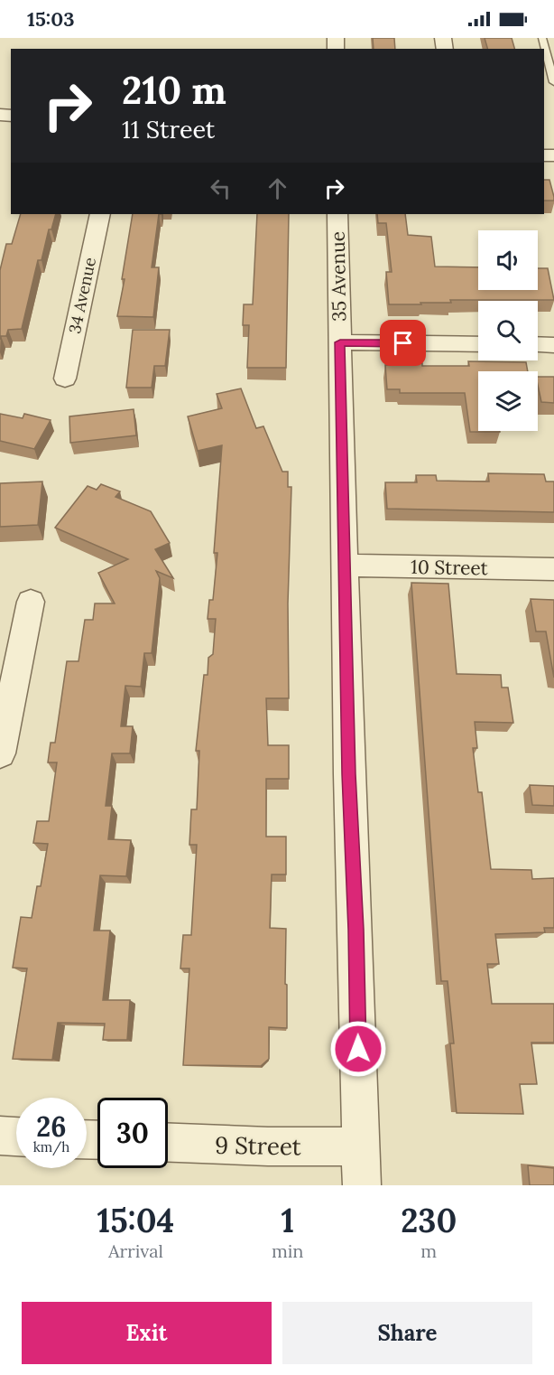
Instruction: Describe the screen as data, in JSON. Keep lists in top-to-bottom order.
{
  "streets": {
    "street": [
      "35 Avenue",
      "34 Avenue",
      "10 Street",
      "9 Street"
    ]
  },
  "crossings": [
    ["35 Avenue", "10 Street"],
    ["35 Avenue", "9 Street"]
  ],
  "page": {
    "status": "15:03",
    "turn": ["210 m", "11 Street"],
    "speed": "26 km/h",
    "limit": "30",
    "eta": [
      "15:04",
      "Arrival",
      "1",
      "min",
      "230",
      "m"
    ],
    "buttons": ["Exit", "Share"]
  }
}
